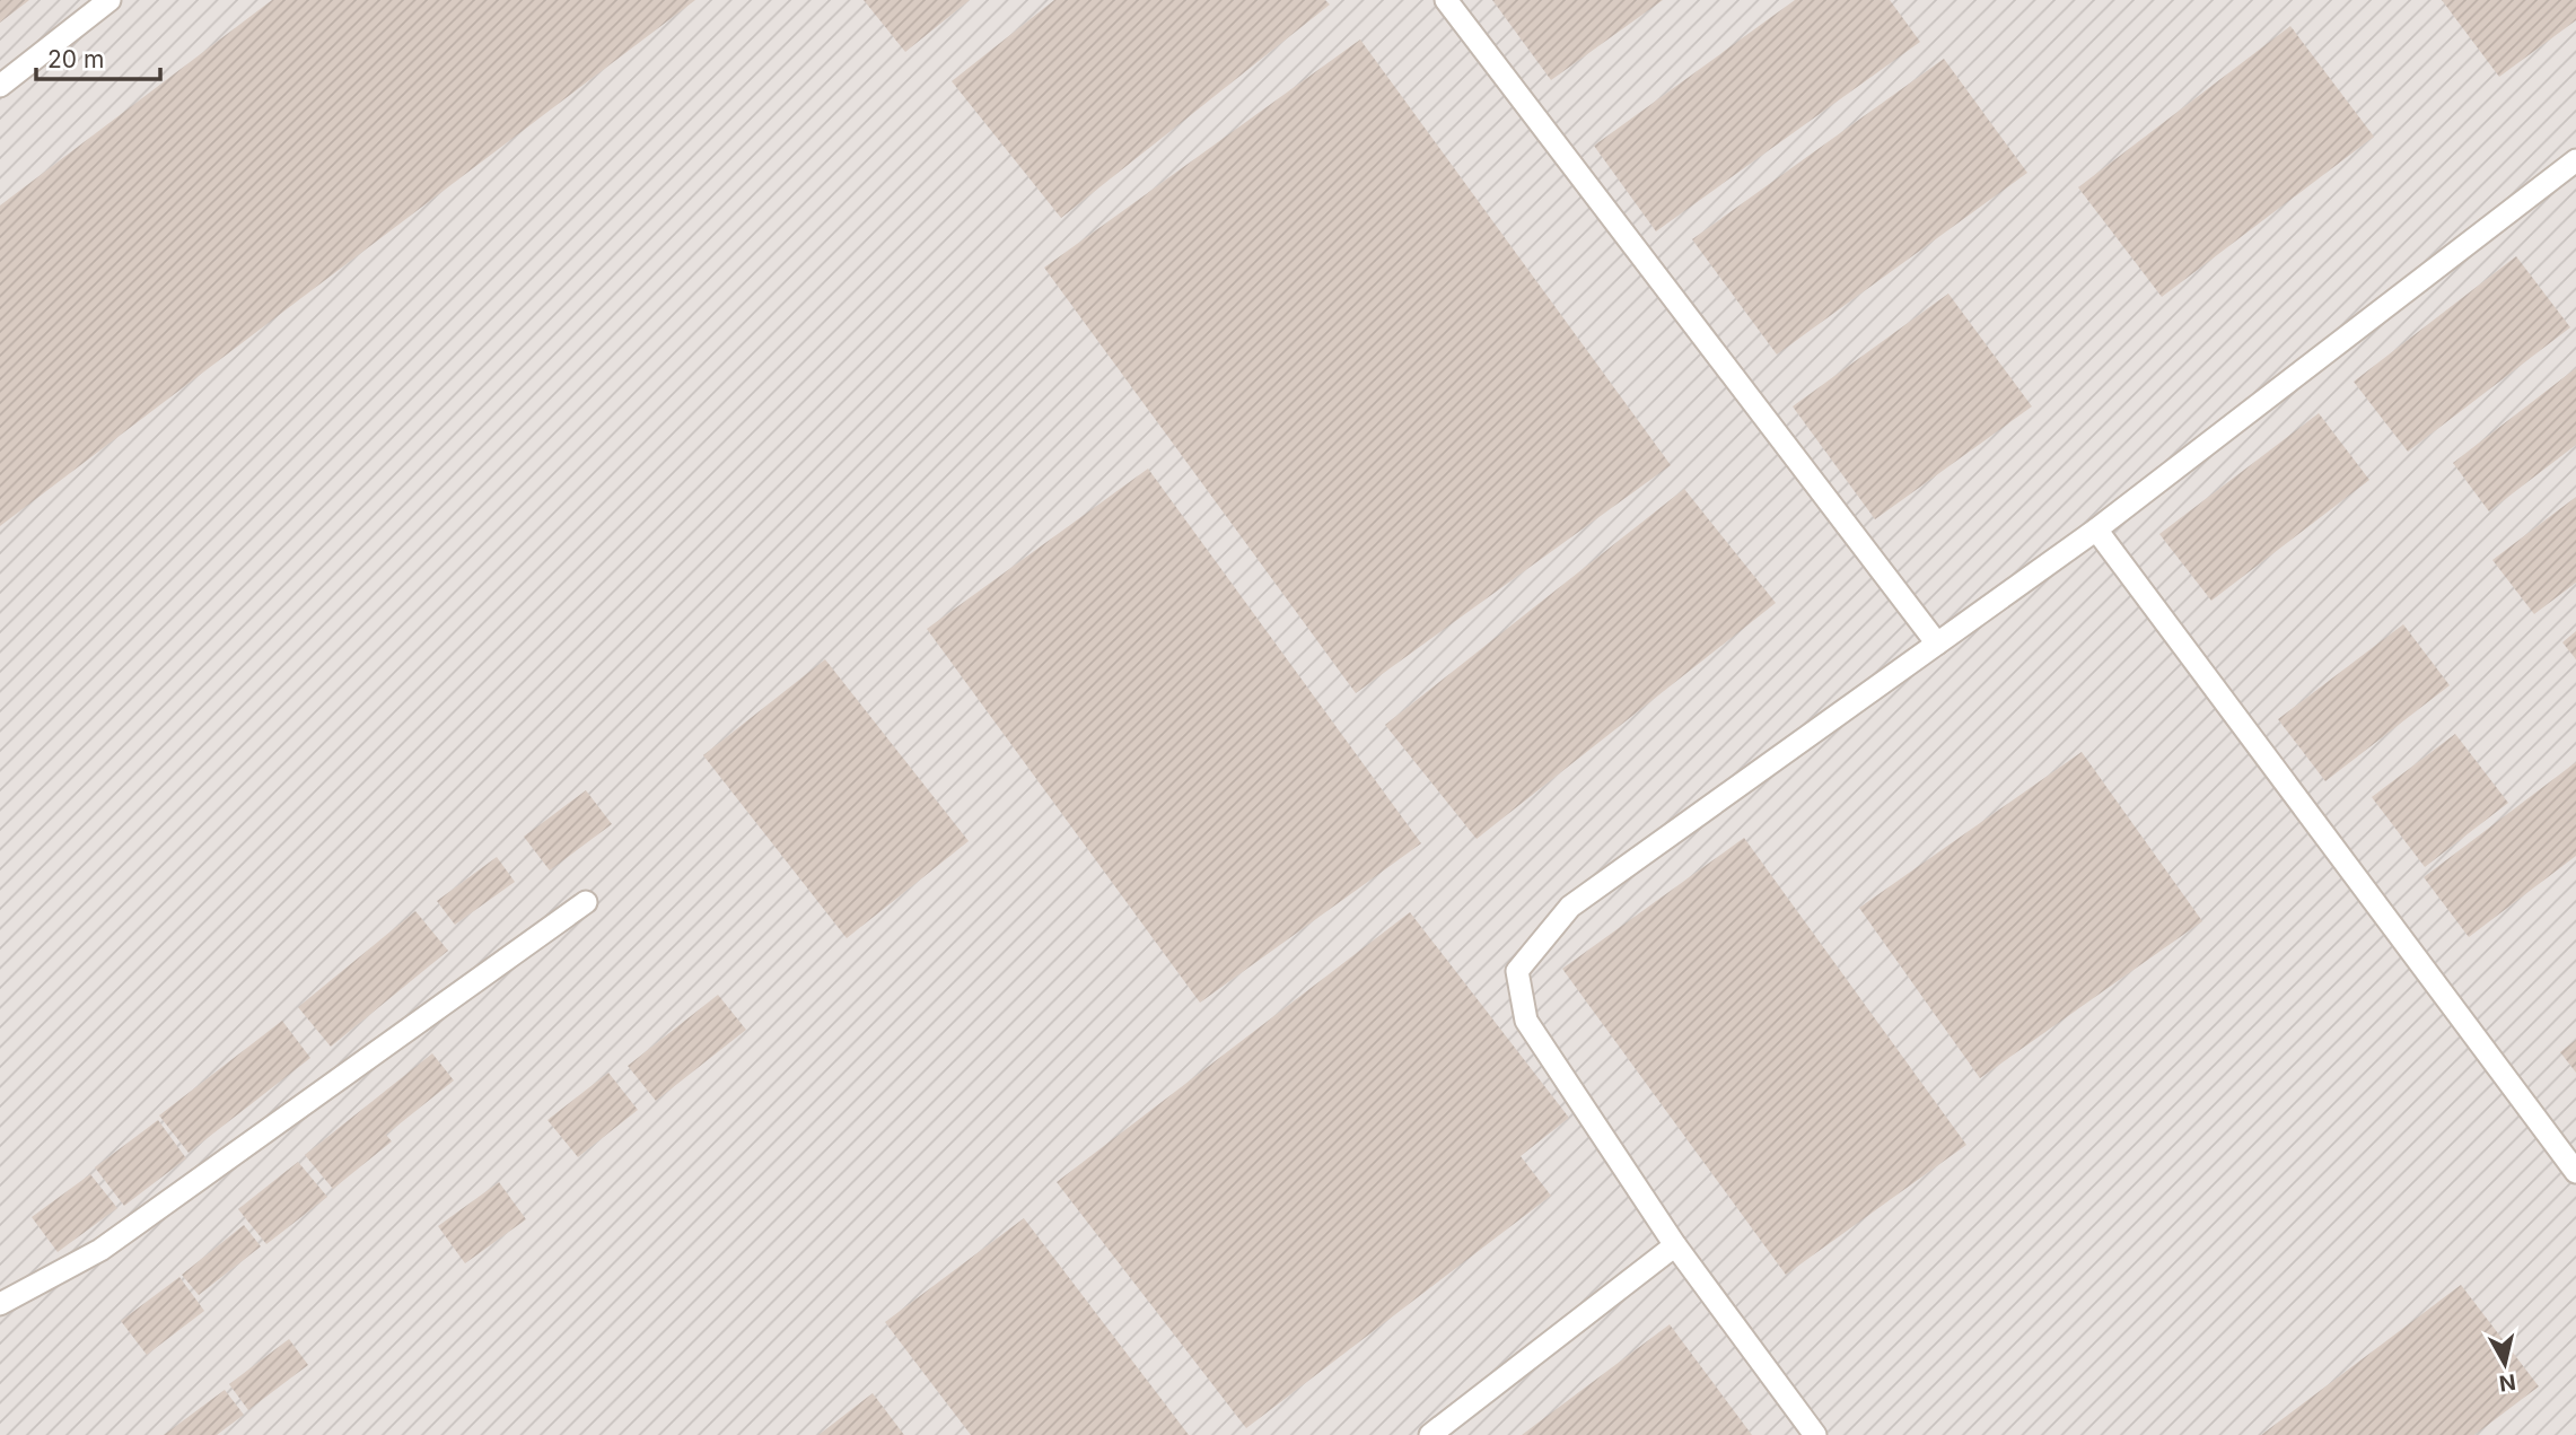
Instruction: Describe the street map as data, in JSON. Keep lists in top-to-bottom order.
{
  "scale_bar": "20 m",
  "north": "bottom"
}
